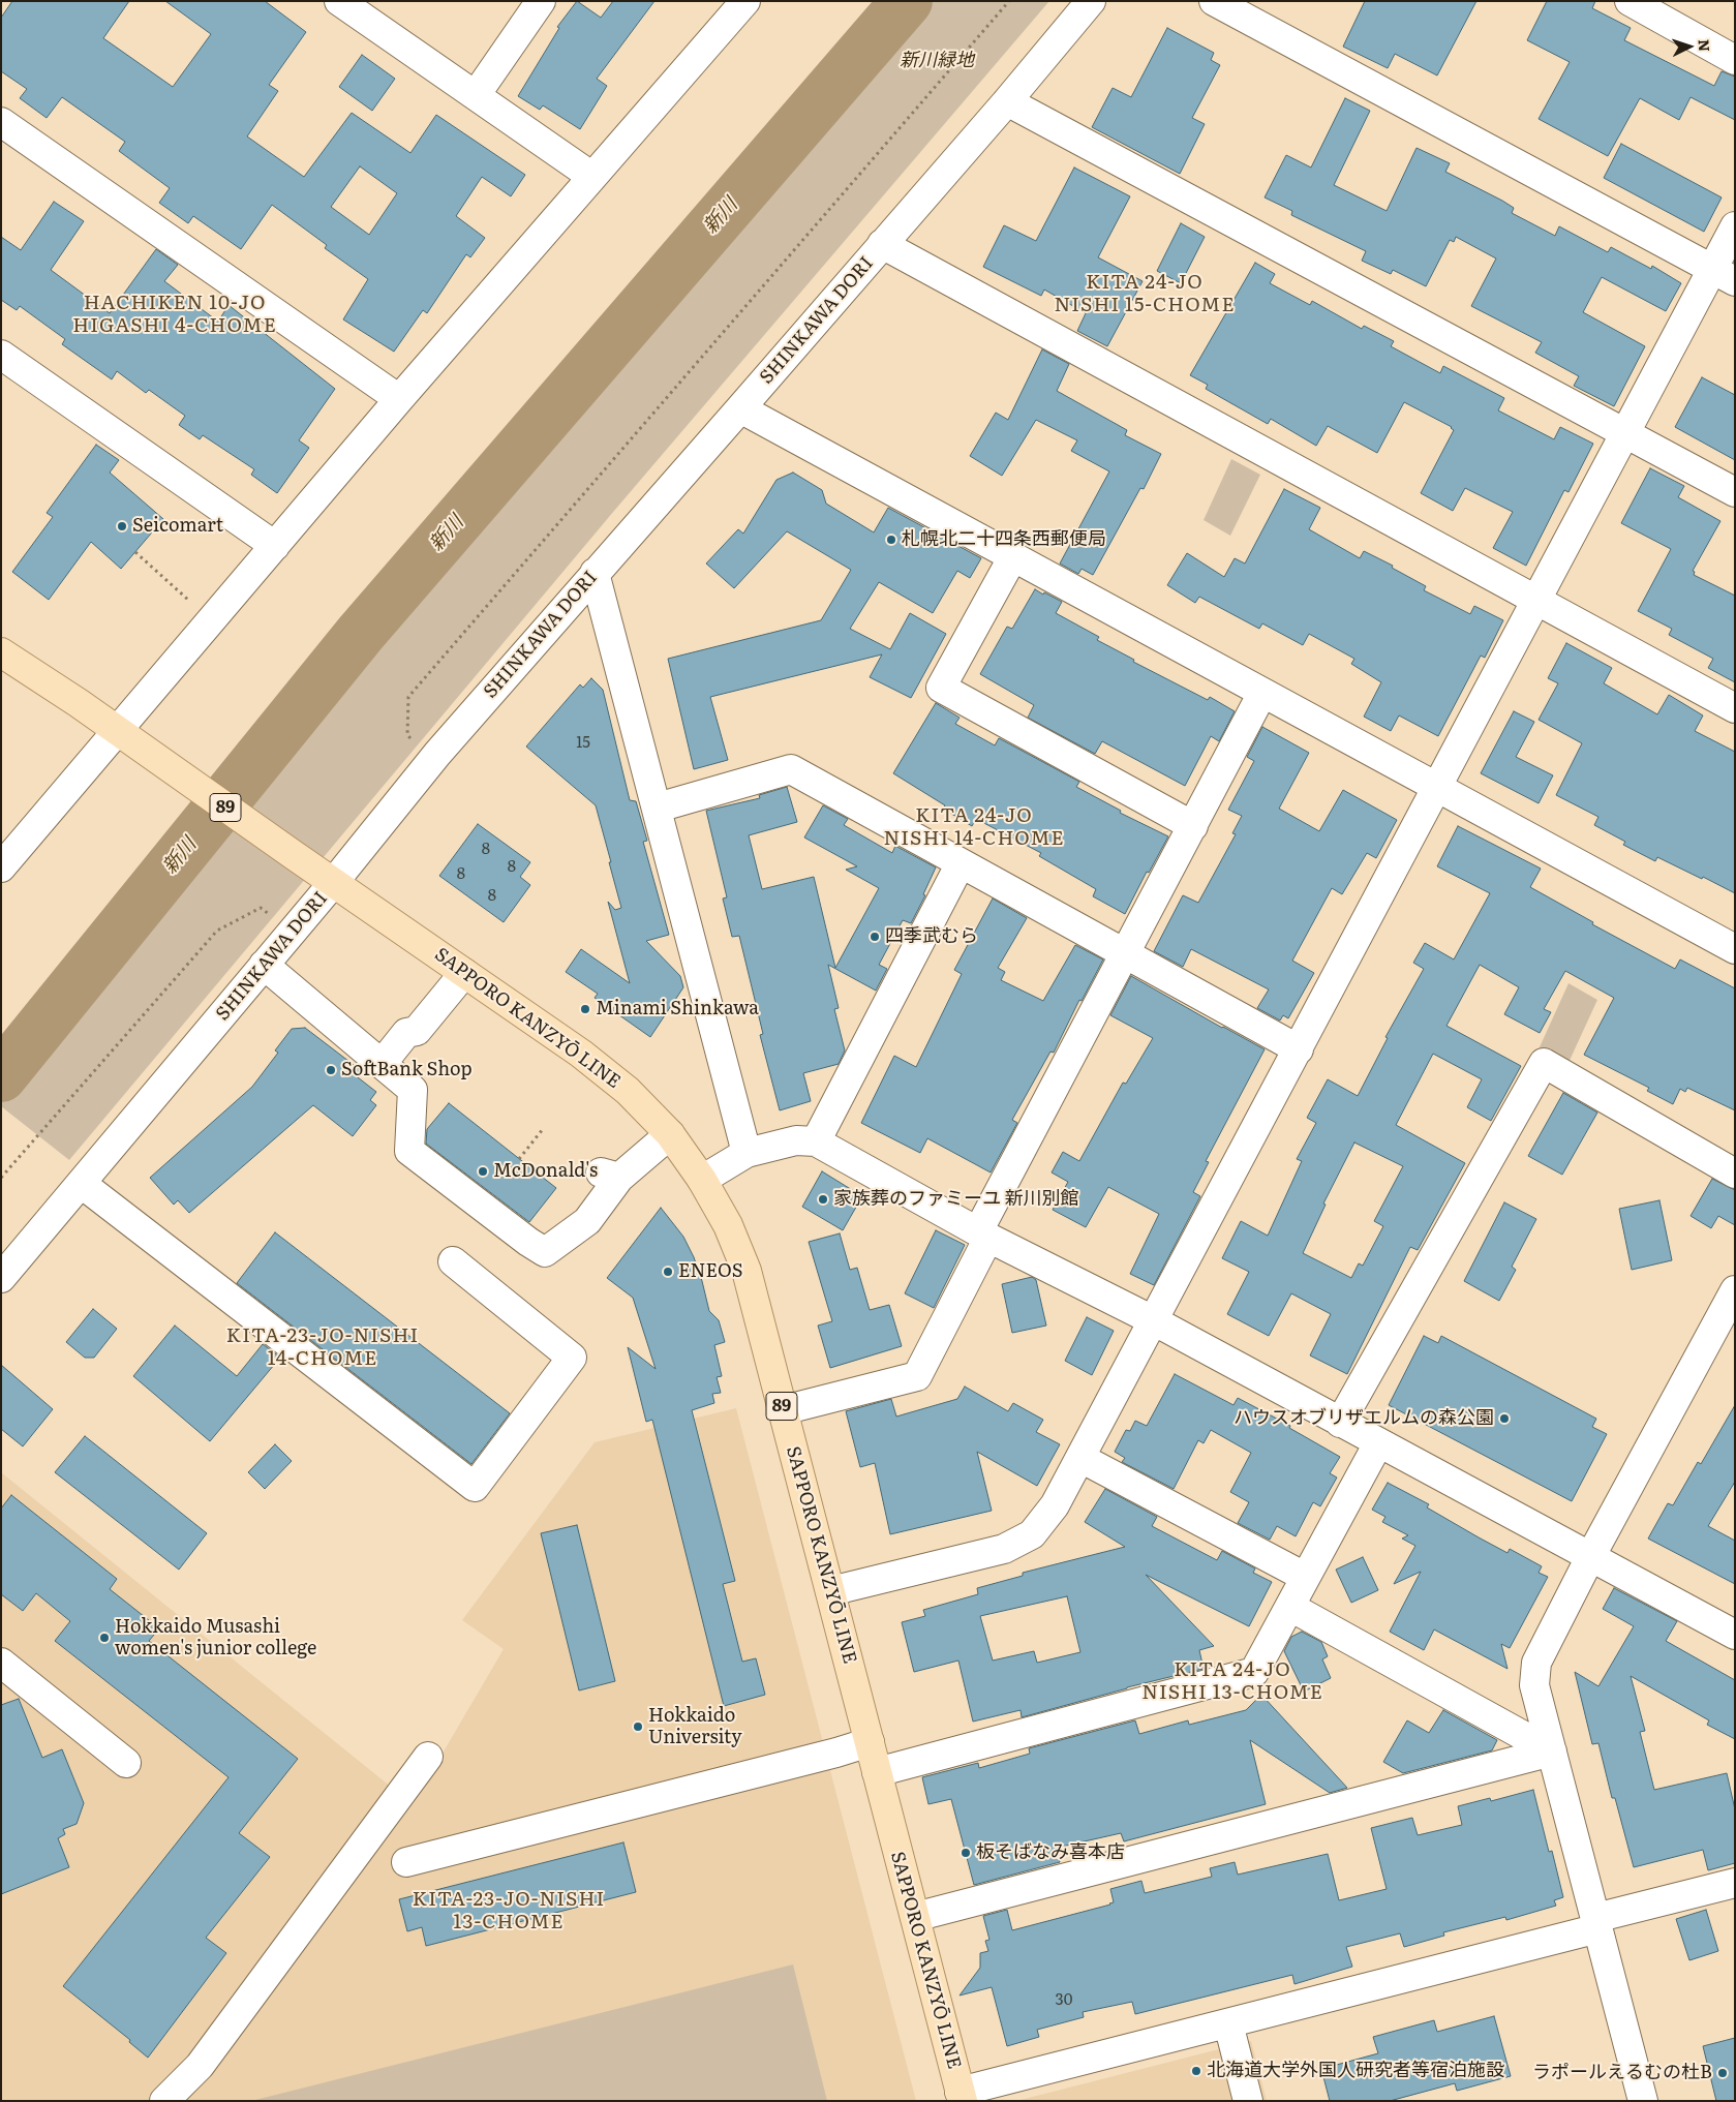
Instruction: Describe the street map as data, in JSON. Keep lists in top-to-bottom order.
{
  "streets": {
    "main road": ["89", "SAPPORO KANZYŌ LINE"],
    "street": ["SHINKAWA DORI"]
  },
  "crossings": [
    ["SHINKAWA DORI", "SAPPORO KANZYŌ LINE"]
  ],
  "districts": [
    "KITA 24-JO NISHI 15-CHOME",
    "HACHIKEN 10-JO HIGASHI 4-CHOME",
    "KITA 24-JO NISHI 14-CHOME",
    "KITA-23-JO-NISHI 14-CHOME",
    "KITA 24-JO NISHI 13-CHOME",
    "KITA-23-JO-NISHI 13-CHOME"
  ],
  "water": ["新川"],
  "parks": ["新川緑地"],
  "places": [
    "Seicomart",
    "札幌北二十四条西郵便局",
    "四季武むら",
    "Minami Shinkawa",
    "SoftBank Shop",
    "McDonald's",
    "家族葬のファミーユ 新川別館",
    "ENEOS",
    "ハウスオブリザエルムの森公園",
    "Hokkaido Musashi women's junior college",
    "Hokkaido University",
    "板そばなみ喜本店",
    "北海道大学外国人研究者等宿泊施設",
    "ラポールえるむの杜B"
  ],
  "house_numbers": [
    "15",
    "8",
    "8",
    "8",
    "8",
    "30"
  ],
  "north": "right"
}
